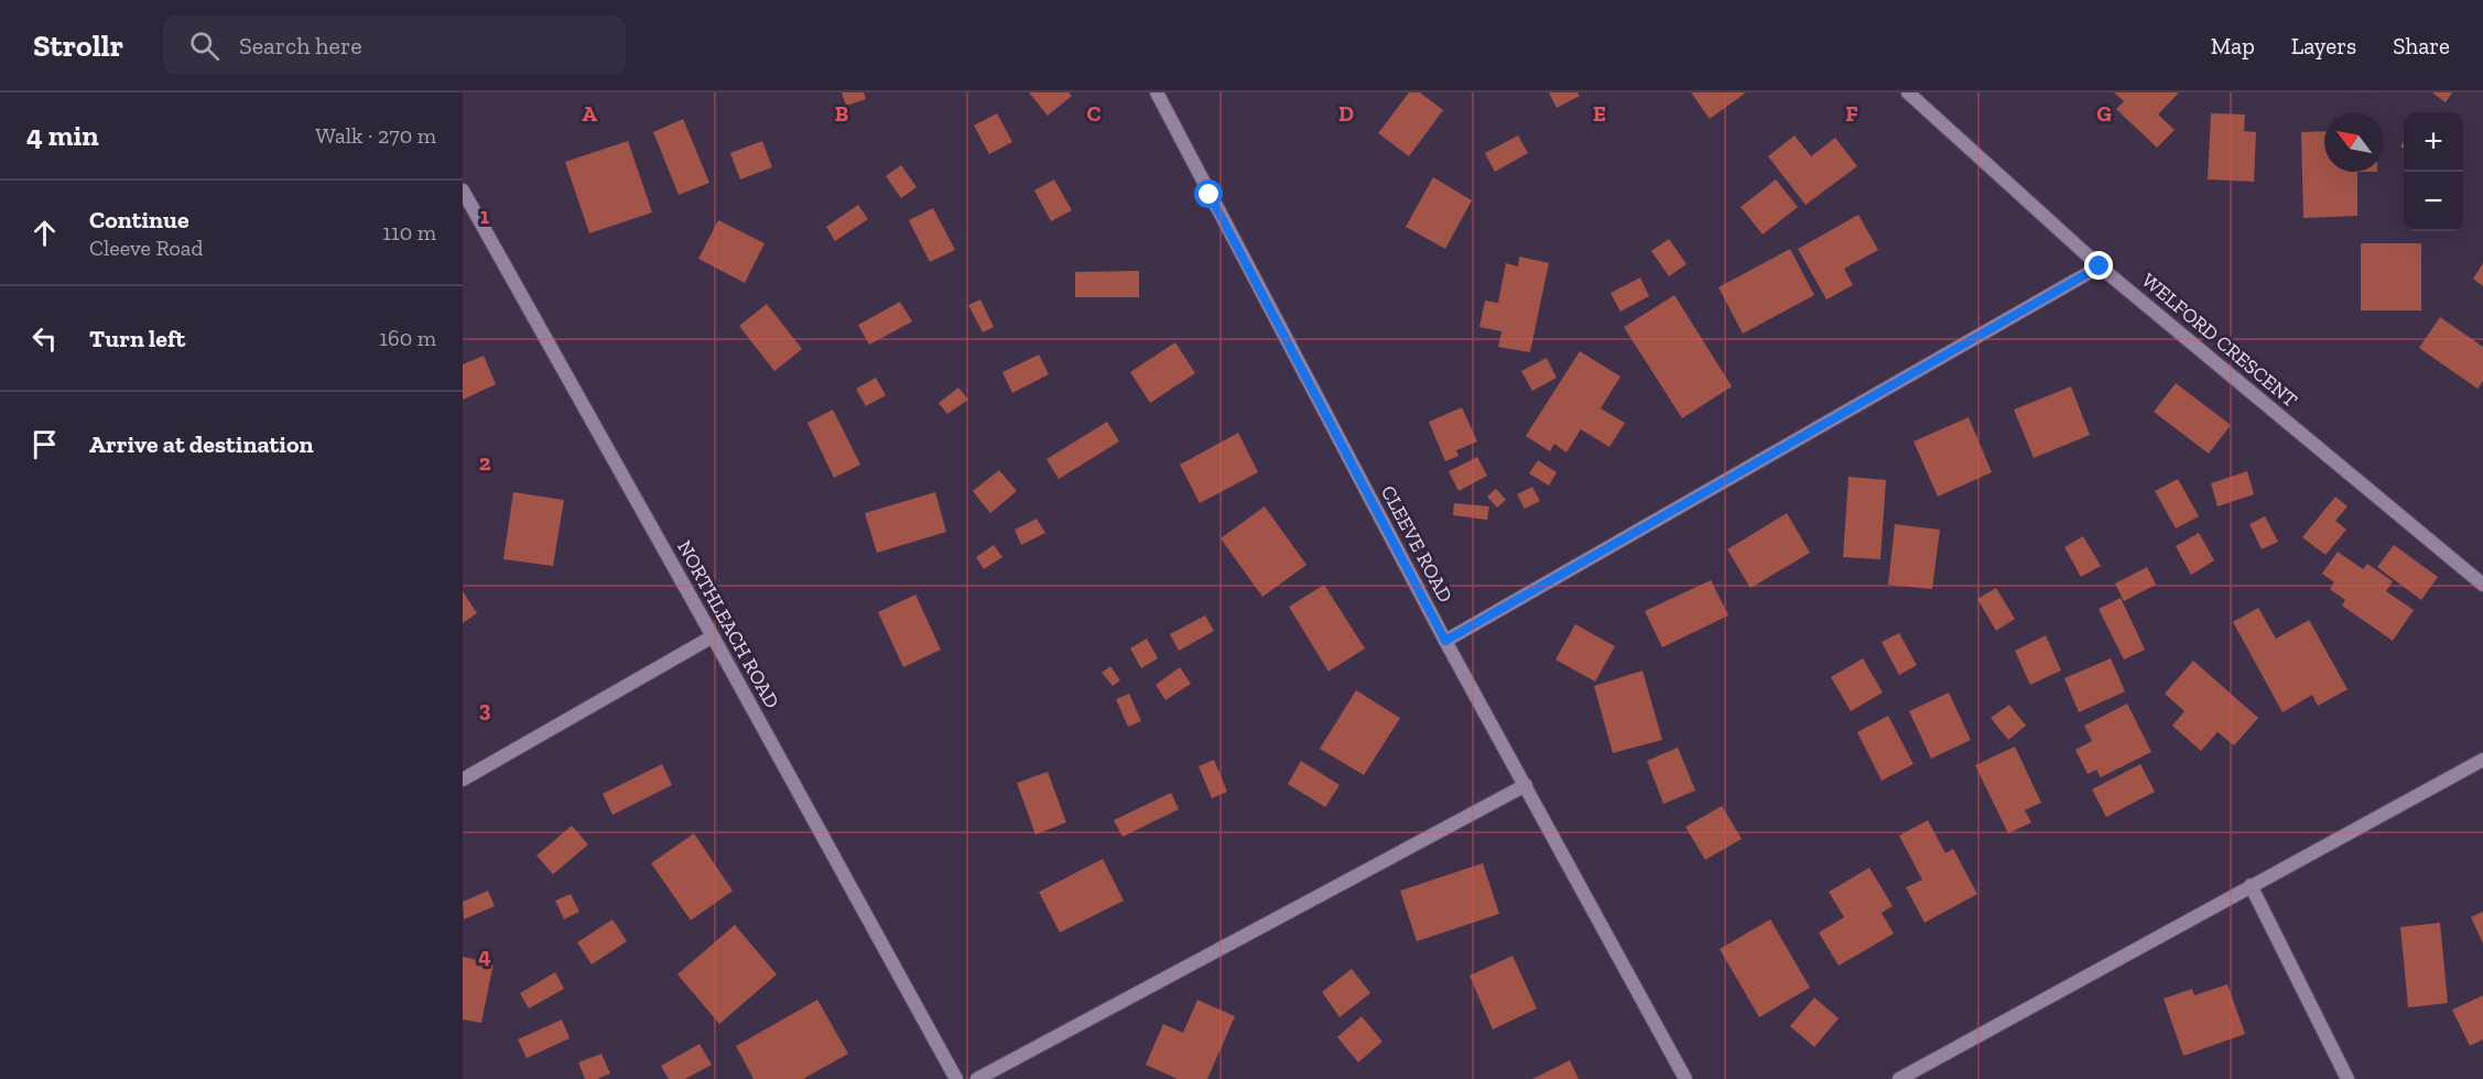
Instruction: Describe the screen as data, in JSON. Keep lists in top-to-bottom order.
{
  "streets": {
    "street": ["WELFORD CRESCENT", "CLEEVE ROAD", "NORTHLEACH ROAD"]
  },
  "north": "top left",
  "page": {
    "header": "Strollr",
    "search": "Search here",
    "nav": ["Map", "Layers", "Share"],
    "heading": ["4 min", "Walk · 270 m"],
    "map_buttons": ["+", "−"],
    "list": [
      ["Continue", "Cleeve Road", "110 m"],
      ["Turn left", "160 m"],
      "Arrive at destination"
    ]
  },
  "grid": {
    "columns": [
      "A",
      "B",
      "C",
      "D",
      "E",
      "F",
      "G"
    ],
    "rows": [
      "1",
      "2",
      "3",
      "4"
    ]
  }
}
